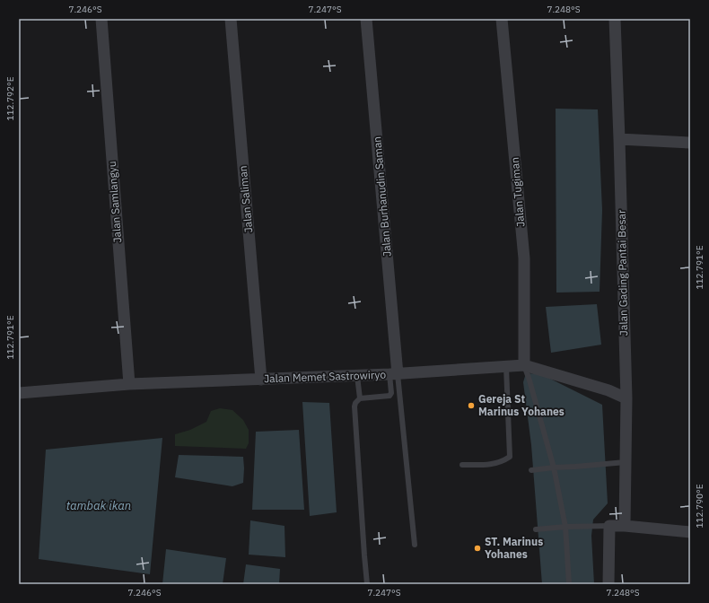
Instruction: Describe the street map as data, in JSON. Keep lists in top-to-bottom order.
{
  "streets": {
    "street": [
      "Jalan Tugiman",
      "Jalan Burhanudin Saman",
      "Jalan Saliman",
      "Jalan Samlangyu",
      "Jalan Gading Pantai Besar",
      "Jalan Memet Sastrowiryo"
    ]
  },
  "crossings": [
    ["Jalan Tugiman", "Jalan Memet Sastrowiryo"],
    ["Jalan Burhanudin Saman", "Jalan Memet Sastrowiryo"],
    ["Jalan Saliman", "Jalan Memet Sastrowiryo"],
    ["Jalan Samlangyu", "Jalan Memet Sastrowiryo"],
    ["Jalan Gading Pantai Besar", "Jalan Memet Sastrowiryo"]
  ],
  "water": ["tambak ikan"],
  "places": ["Gereja St Marinus Yohanes", "ST. Marinus Yohanes"],
  "coordinates": [
    "7.246°S",
    "7.247°S",
    "7.248°S",
    "112.792°E",
    "112.791°E",
    "112.790°E"
  ]
}
